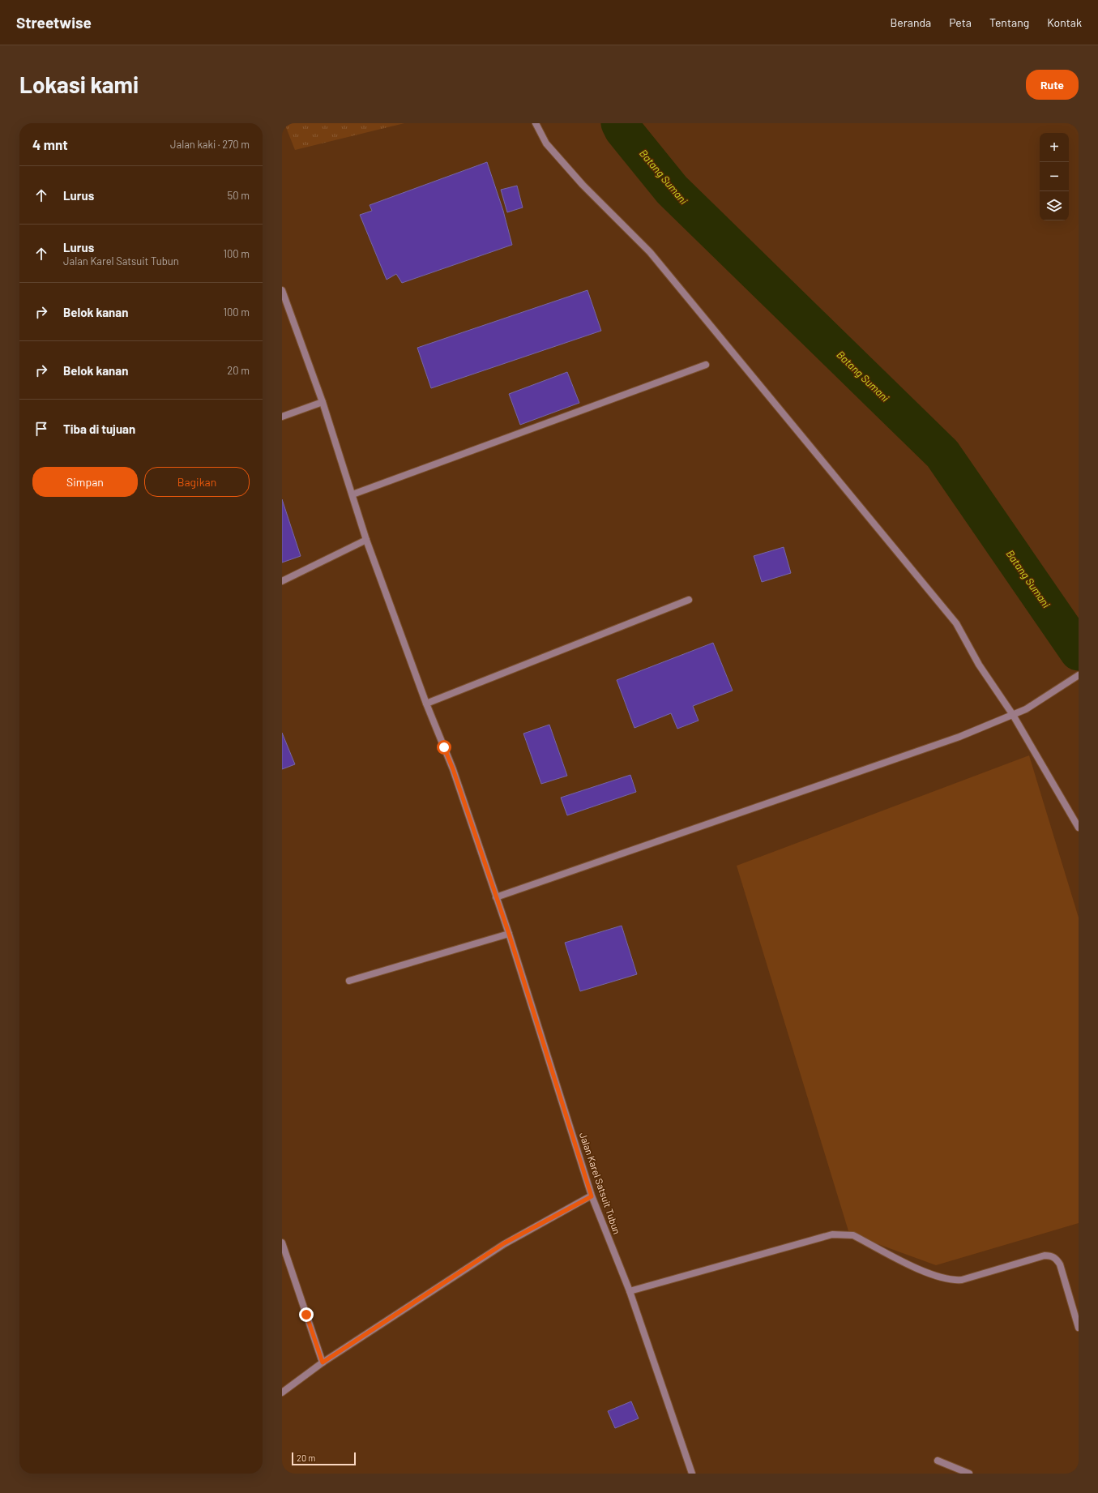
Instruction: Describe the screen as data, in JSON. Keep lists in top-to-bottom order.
{
  "streets": {
    "street": ["Jalan Karel Satsuit Tubun"]
  },
  "water": ["Batang Sumani"],
  "scale_bar": "20 m",
  "page": {
    "header": "Streetwise",
    "nav": [
      "Beranda",
      "Peta",
      "Tentang",
      "Kontak"
    ],
    "buttons": [
      "Rute",
      ["Simpan", "Bagikan"]
    ],
    "title": "Lokasi kami",
    "heading": ["4 mnt", "Jalan kaki · 270 m"],
    "map_buttons": ["+", "−"],
    "list": [
      ["Lurus", "50 m"],
      ["Lurus", "Jalan Karel Satsuit Tubun", "100 m"],
      ["Belok kanan", "100 m"],
      ["Belok kanan", "20 m"],
      "Tiba di tujuan"
    ],
    "scale": "20 m"
  }
}
